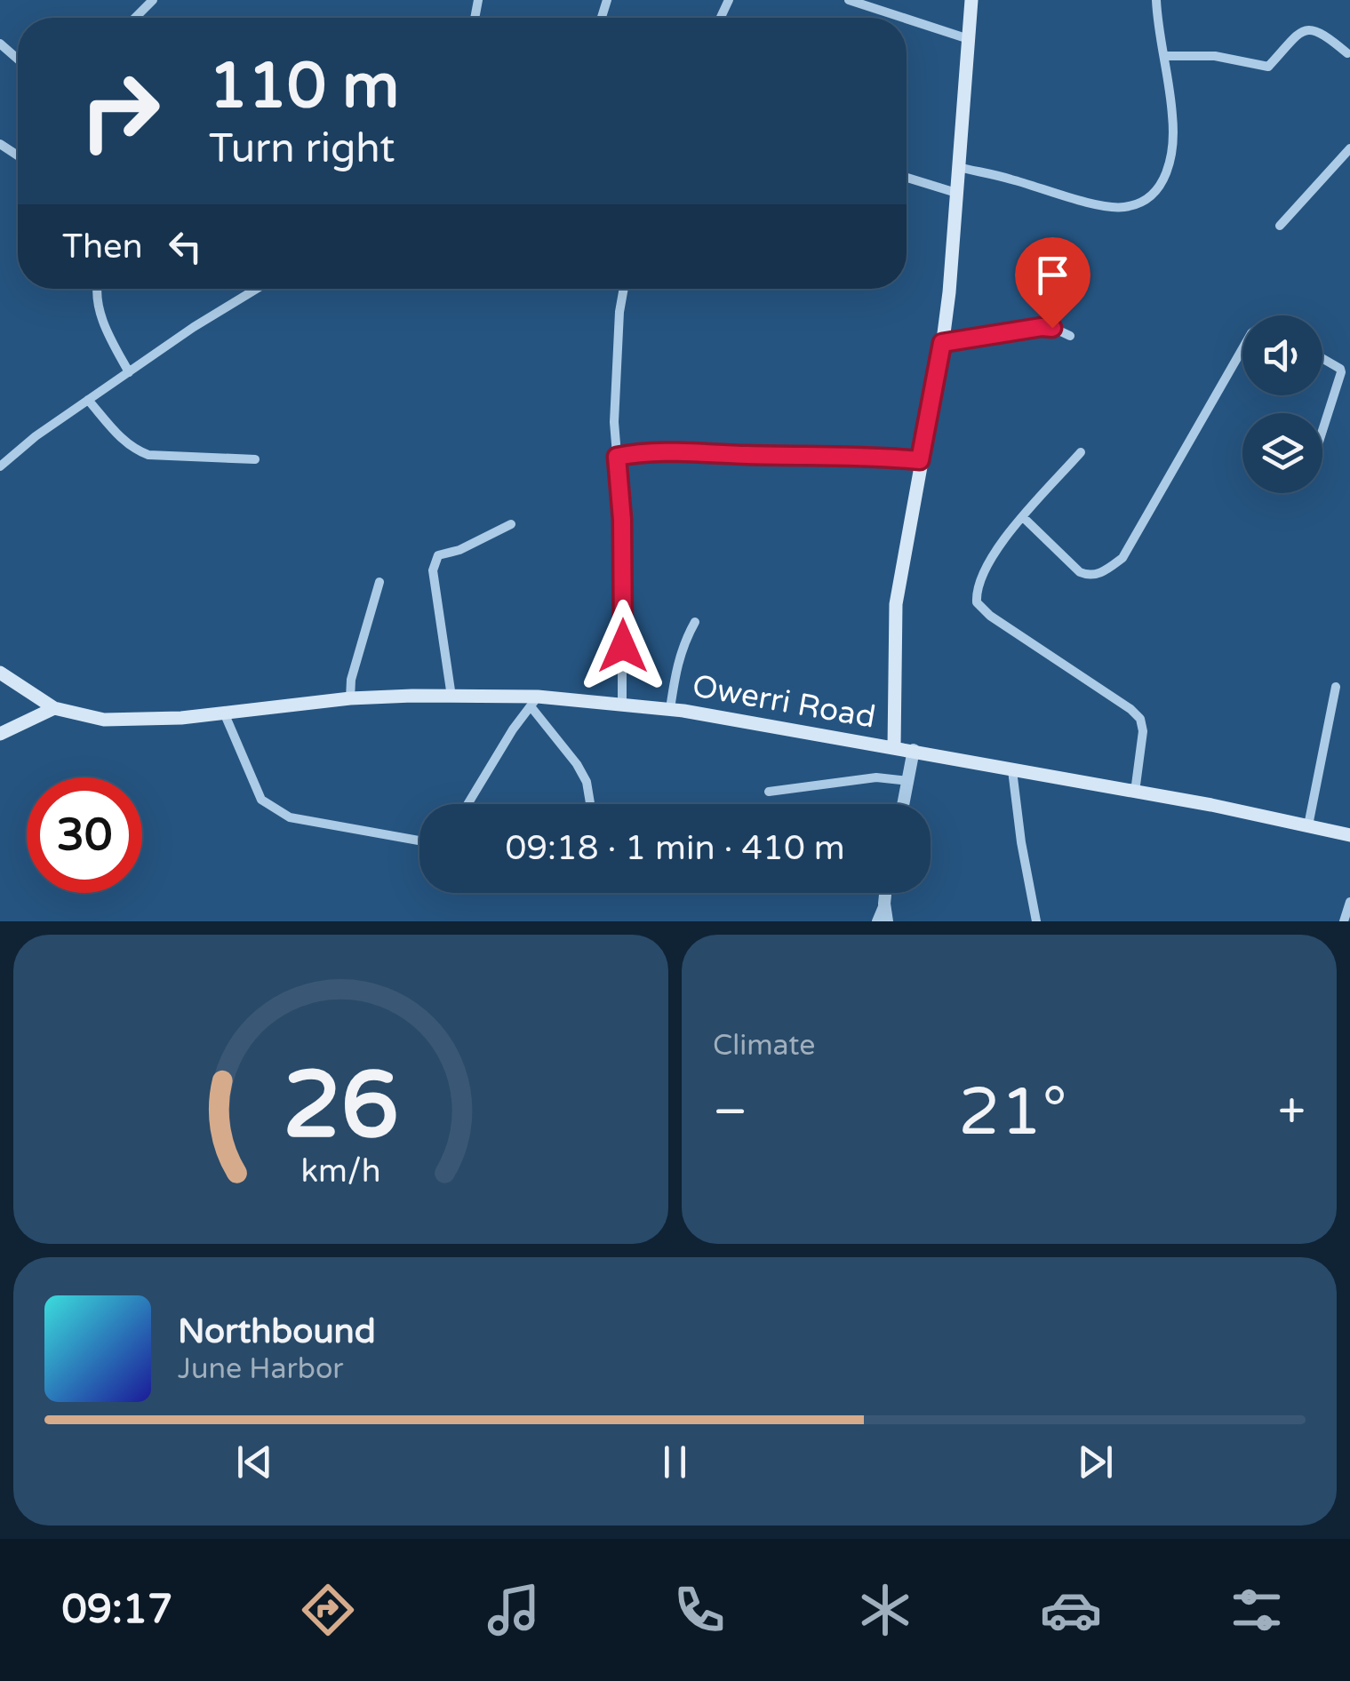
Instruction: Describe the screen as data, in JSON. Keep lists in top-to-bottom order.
{
  "streets": {
    "main road": ["Owerri Road"]
  },
  "page": {
    "turn": ["110 m", "Turn right"],
    "then": "Then",
    "limit": "30",
    "trip": "09:18 · 1 min · 410 m",
    "tile": "Climate",
    "heat": ["−", "21°", "+"],
    "song": ["Northbound", "June Harbor"],
    "tabs": "09:17",
    "gauge": ["26", "km/h"]
  }
}
